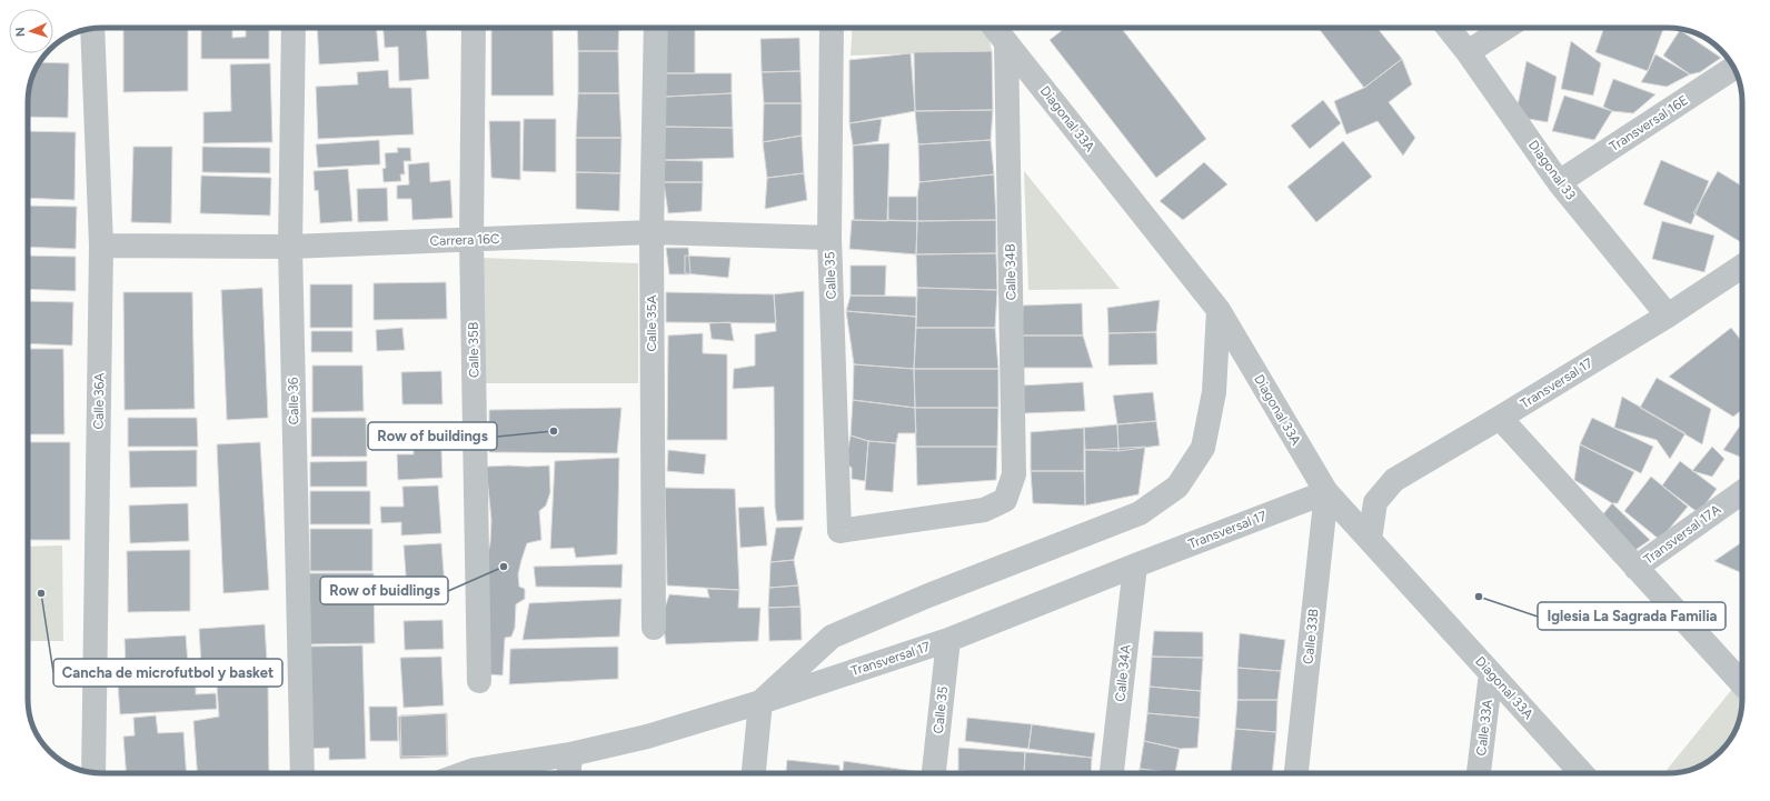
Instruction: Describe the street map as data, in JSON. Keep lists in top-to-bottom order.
{
  "streets": {
    "street": [
      "Diagonal 33A",
      "Transversal 16E",
      "Diagonal 33",
      "Carrera 16C",
      "Calle 34B",
      "Calle 35",
      "Calle 35A",
      "Calle 35B",
      "Transversal 17",
      "Calle 36A",
      "Calle 36",
      "Transversal 17A",
      "Calle 33B",
      "Calle 34A",
      "Calle 33A"
    ]
  },
  "crossings": [
    ["Diagonal 33A", "Calle 34B"],
    ["Diagonal 33A", "Transversal 17"],
    ["Diagonal 33A", "Calle 33B"],
    ["Diagonal 33A", "Calle 33A"],
    ["Transversal 16E", "Diagonal 33"],
    ["Diagonal 33", "Transversal 17"],
    ["Carrera 16C", "Calle 35"],
    ["Carrera 16C", "Calle 35A"],
    ["Carrera 16C", "Calle 35B"],
    ["Carrera 16C", "Calle 36A"],
    ["Carrera 16C", "Calle 36"],
    ["Calle 34B", "Calle 35"],
    ["Calle 35", "Transversal 17"],
    ["Transversal 17", "Calle 33B"],
    ["Transversal 17", "Calle 34A"]
  ],
  "places": [
    "Row of buildings",
    "Row of buidlings",
    "Cancha de microfutbol y basket",
    "Iglesia La Sagrada Familia"
  ],
  "north": "left"
}
